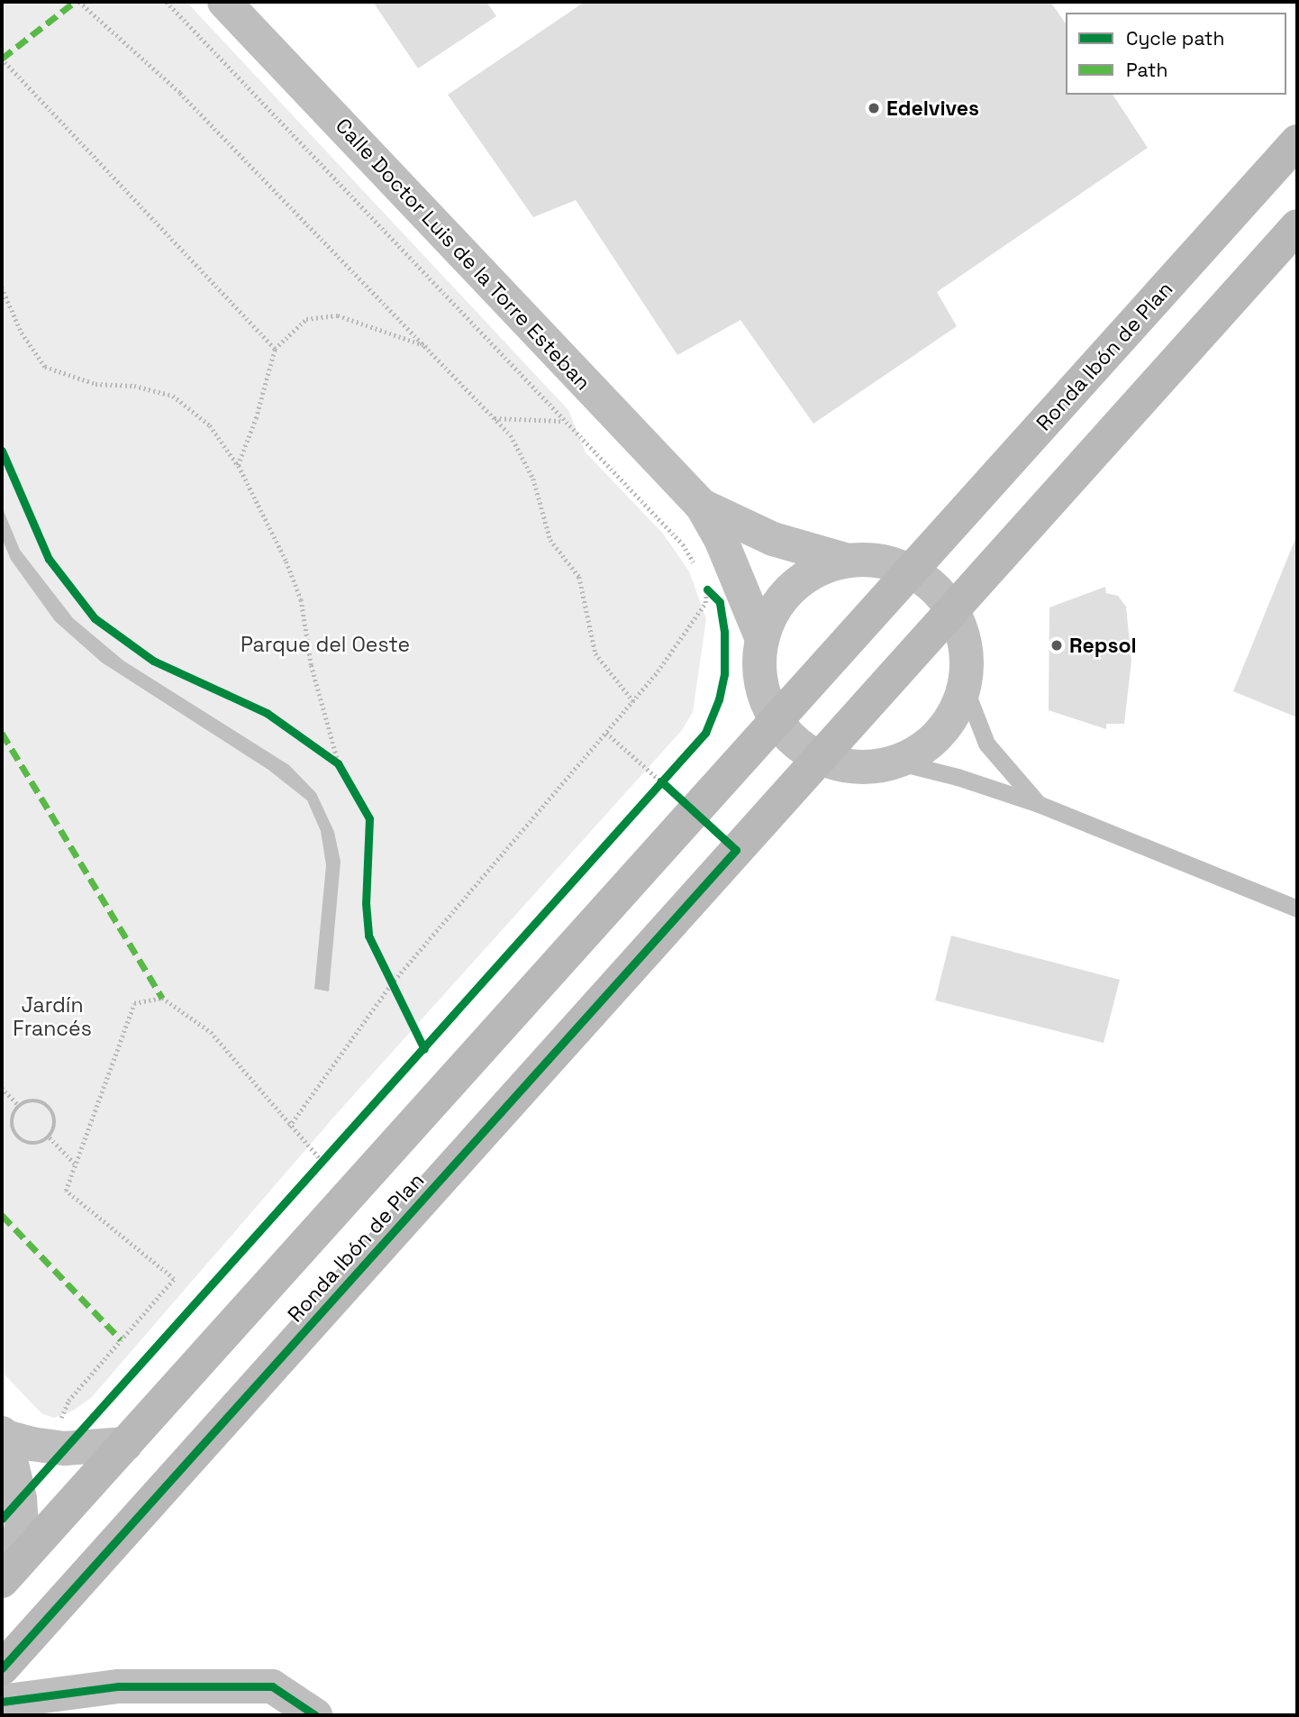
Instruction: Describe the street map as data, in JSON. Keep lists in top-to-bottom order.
{
  "streets": {
    "main road": ["Ronda Ibón de Plan"],
    "street": ["Calle Doctor Luis de la Torre Esteban"]
  },
  "parks": ["Parque del Oeste", "Jardín Francés"],
  "places": ["Edelvives", "Repsol"],
  "legend": ["Cycle path", "Path"]
}
